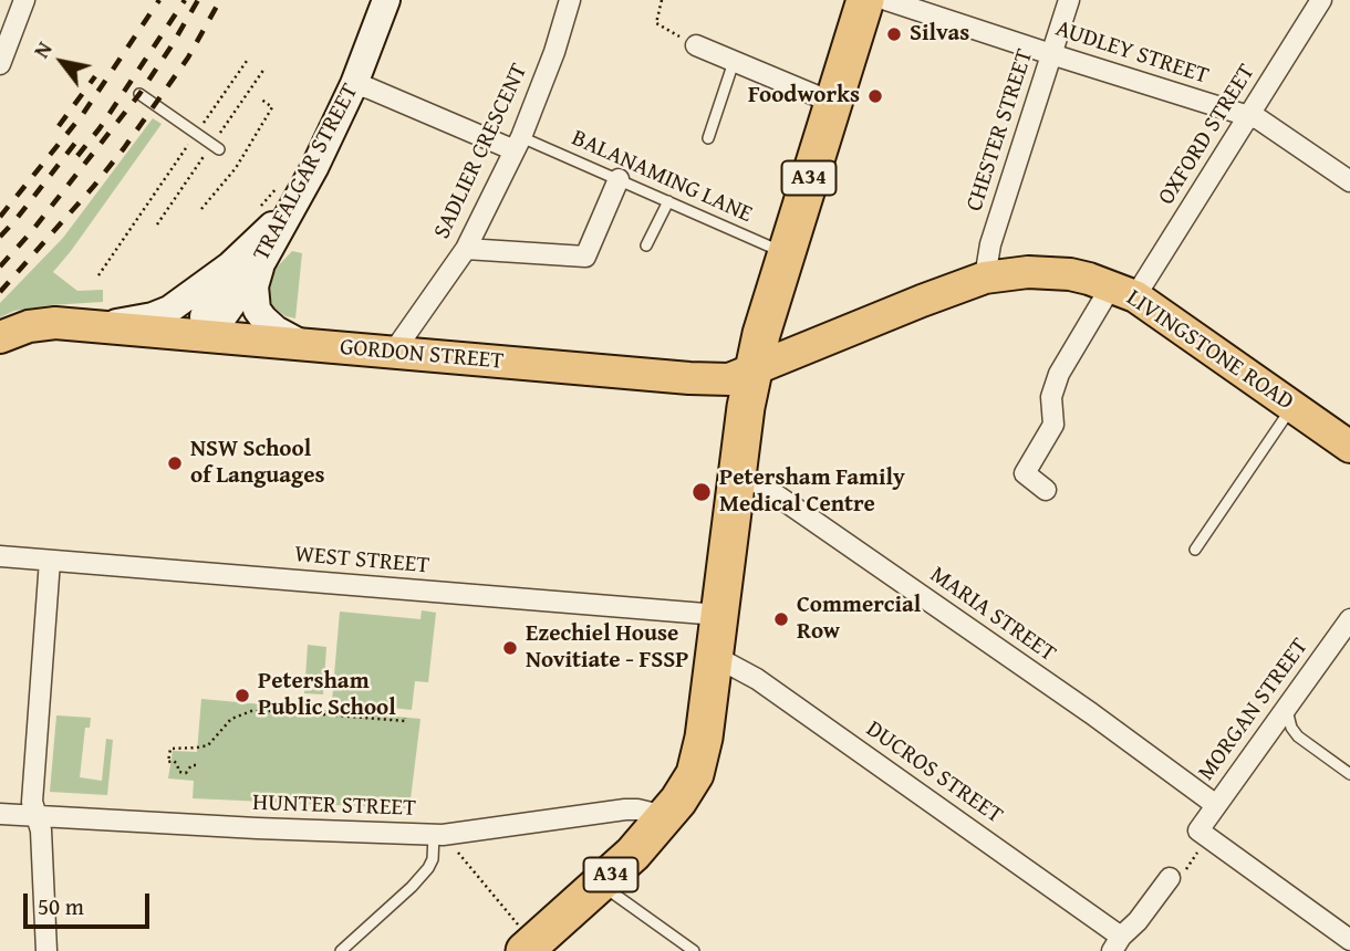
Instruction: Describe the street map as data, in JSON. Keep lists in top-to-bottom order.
{
  "streets": {
    "highway": ["A34"],
    "main road": ["LIVINGSTONE ROAD", "GORDON STREET"],
    "street": [
      "AUDLEY STREET",
      "CHESTER STREET",
      "OXFORD STREET",
      "SADLIER CRESCENT",
      "TRAFALGAR STREET",
      "WEST STREET",
      "MARIA STREET",
      "MORGAN STREET",
      "DUCROS STREET",
      "HUNTER STREET"
    ],
    "lane": ["BALANAMING LANE"]
  },
  "crossings": [
    ["AUDLEY STREET", "CHESTER STREET"],
    ["AUDLEY STREET", "OXFORD STREET"],
    ["CHESTER STREET", "LIVINGSTONE ROAD"],
    ["OXFORD STREET", "LIVINGSTONE ROAD"],
    ["SADLIER CRESCENT", "BALANAMING LANE"],
    ["SADLIER CRESCENT", "GORDON STREET"],
    ["TRAFALGAR STREET", "GORDON STREET"],
    ["BALANAMING LANE", "A34"],
    ["A34", "LIVINGSTONE ROAD"],
    ["A34", "GORDON STREET"],
    ["A34", "WEST STREET"],
    ["A34", "MARIA STREET"],
    ["A34", "DUCROS STREET"],
    ["A34", "HUNTER STREET"],
    ["LIVINGSTONE ROAD", "GORDON STREET"],
    ["MARIA STREET", "MORGAN STREET"]
  ],
  "places": [
    "Silvas",
    "Foodworks",
    "NSW School of Languages",
    "Petersham Family Medical Centre",
    "Commercial Row",
    "Ezechiel House Novitiate - FSSP",
    "Petersham Public School"
  ],
  "scale_bar": "50 m",
  "north": "top left"
}
